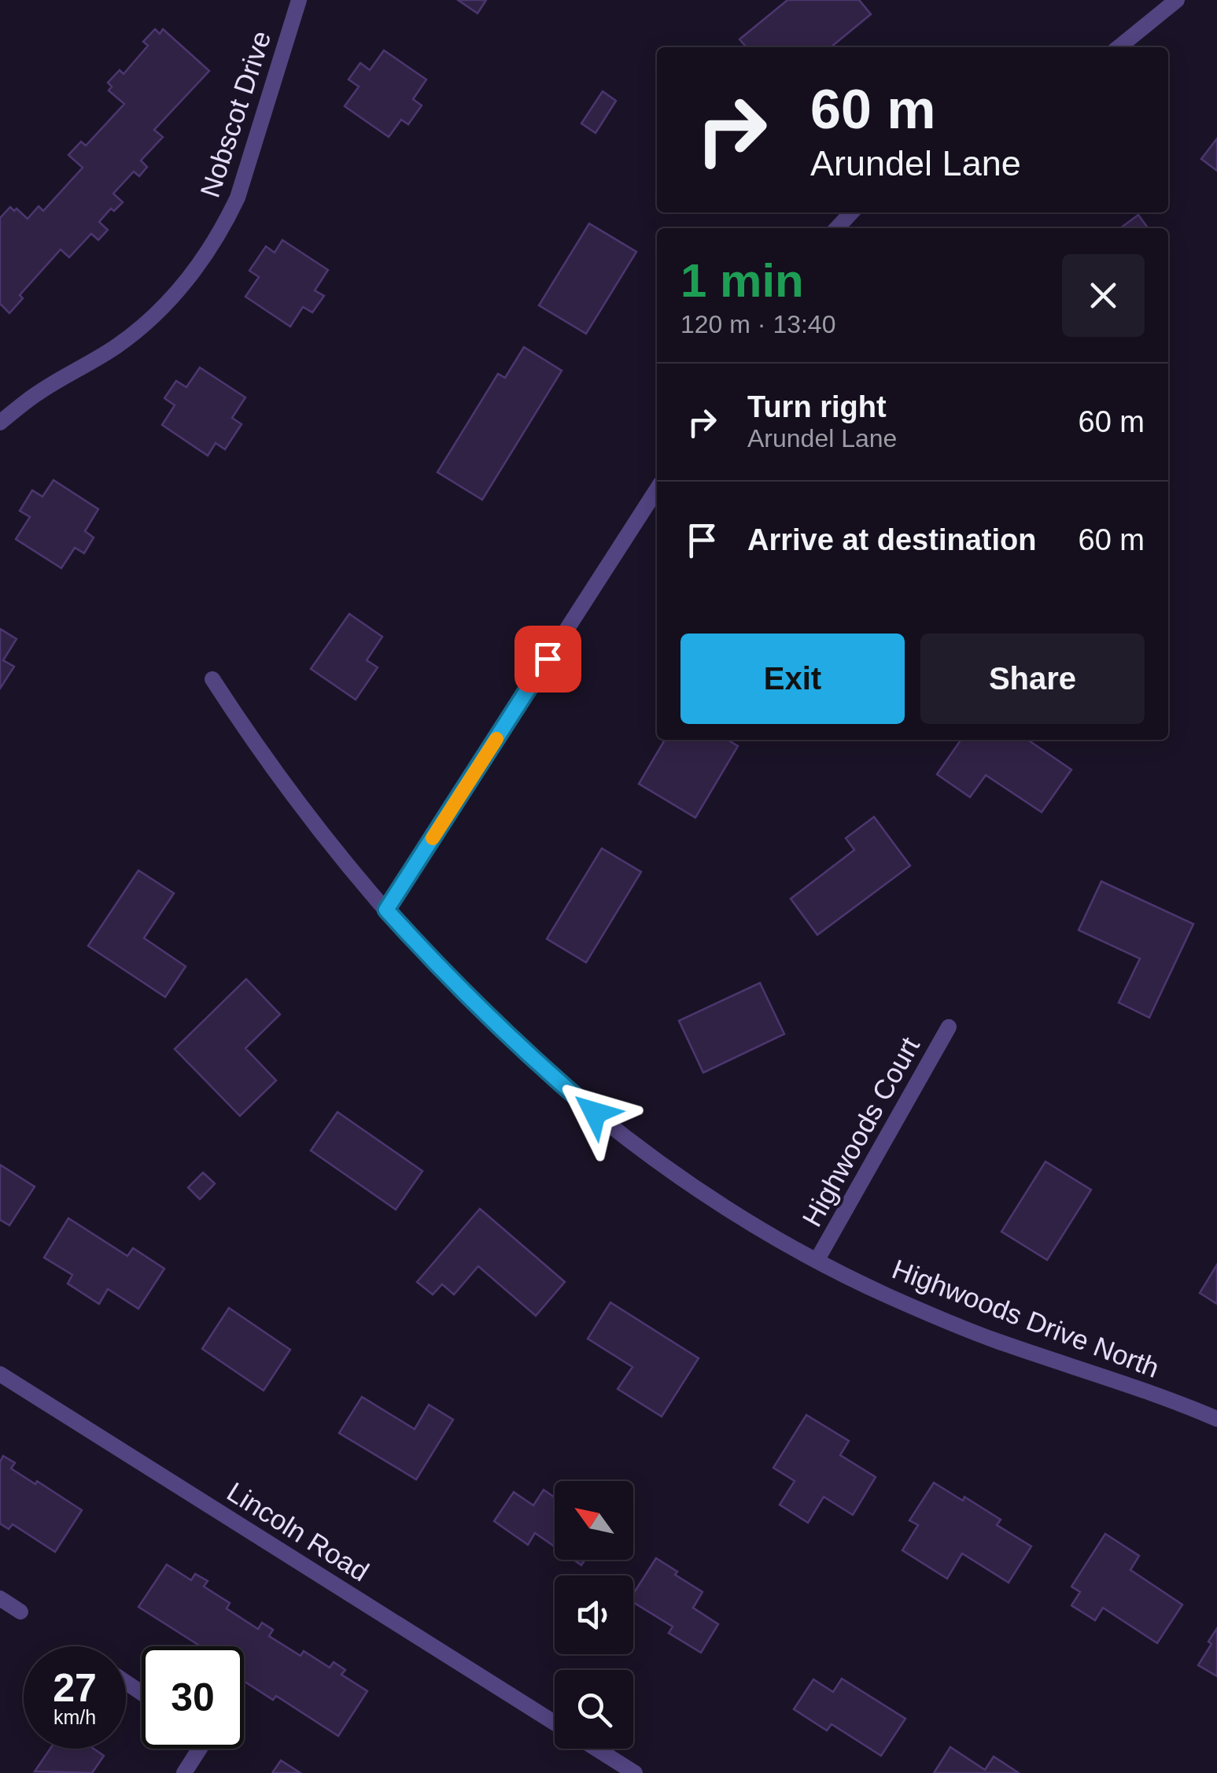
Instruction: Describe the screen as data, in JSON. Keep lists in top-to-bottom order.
{
  "streets": {
    "street": [
      "Nobscot Drive",
      "Highwoods Court",
      "Highwoods Drive North",
      "Lincoln Road"
    ]
  },
  "crossings": [
    ["Highwoods Court", "Highwoods Drive North"]
  ],
  "north": "top left",
  "page": {
    "turn": ["60 m", "Arundel Lane"],
    "heading": ["1 min", "120 m · 13:40"],
    "list": [
      {
        "name": "Turn right",
        "note": "Arundel Lane",
        "value": "60 m"
      },
      {
        "name": "Arrive at destination",
        "value": "60 m"
      }
    ],
    "buttons": ["Exit", "Share"],
    "speed": "27 km/h",
    "limit": "30"
  }
}
